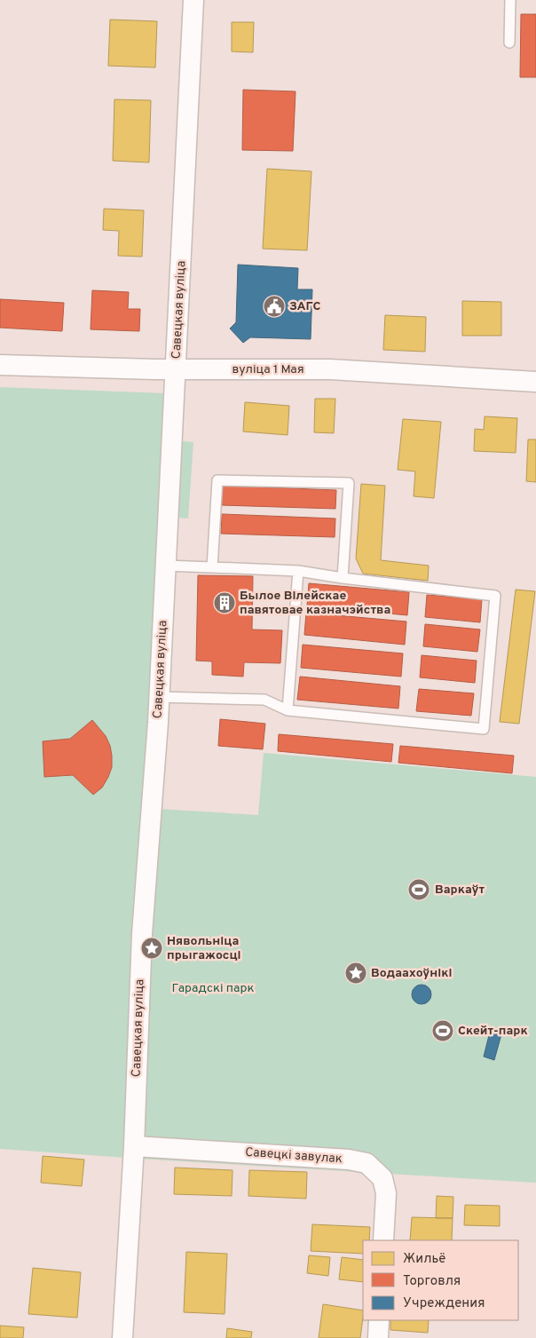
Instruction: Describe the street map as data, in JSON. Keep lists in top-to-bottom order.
{
  "streets": {
    "street": ["Савецкая вуліца", "вуліца 1 Мая", "Савецкі завулак"]
  },
  "crossings": [
    ["Савецкая вуліца", "вуліца 1 Мая"],
    ["Савецкая вуліца", "Савецкі завулак"]
  ],
  "parks": ["Гарадскі парк"],
  "places": {
    "public building": ["ЗАГС"],
    "building": ["Былое Вілейскае павятовае казначэйства"],
    "sports": ["Варкаўт", "Скейт-парк"],
    "place": ["Нявольніца прыгажосці", "Водаахоўнікі"]
  },
  "legend": ["Жильё", "Торговля", "Учреждения"]
}
